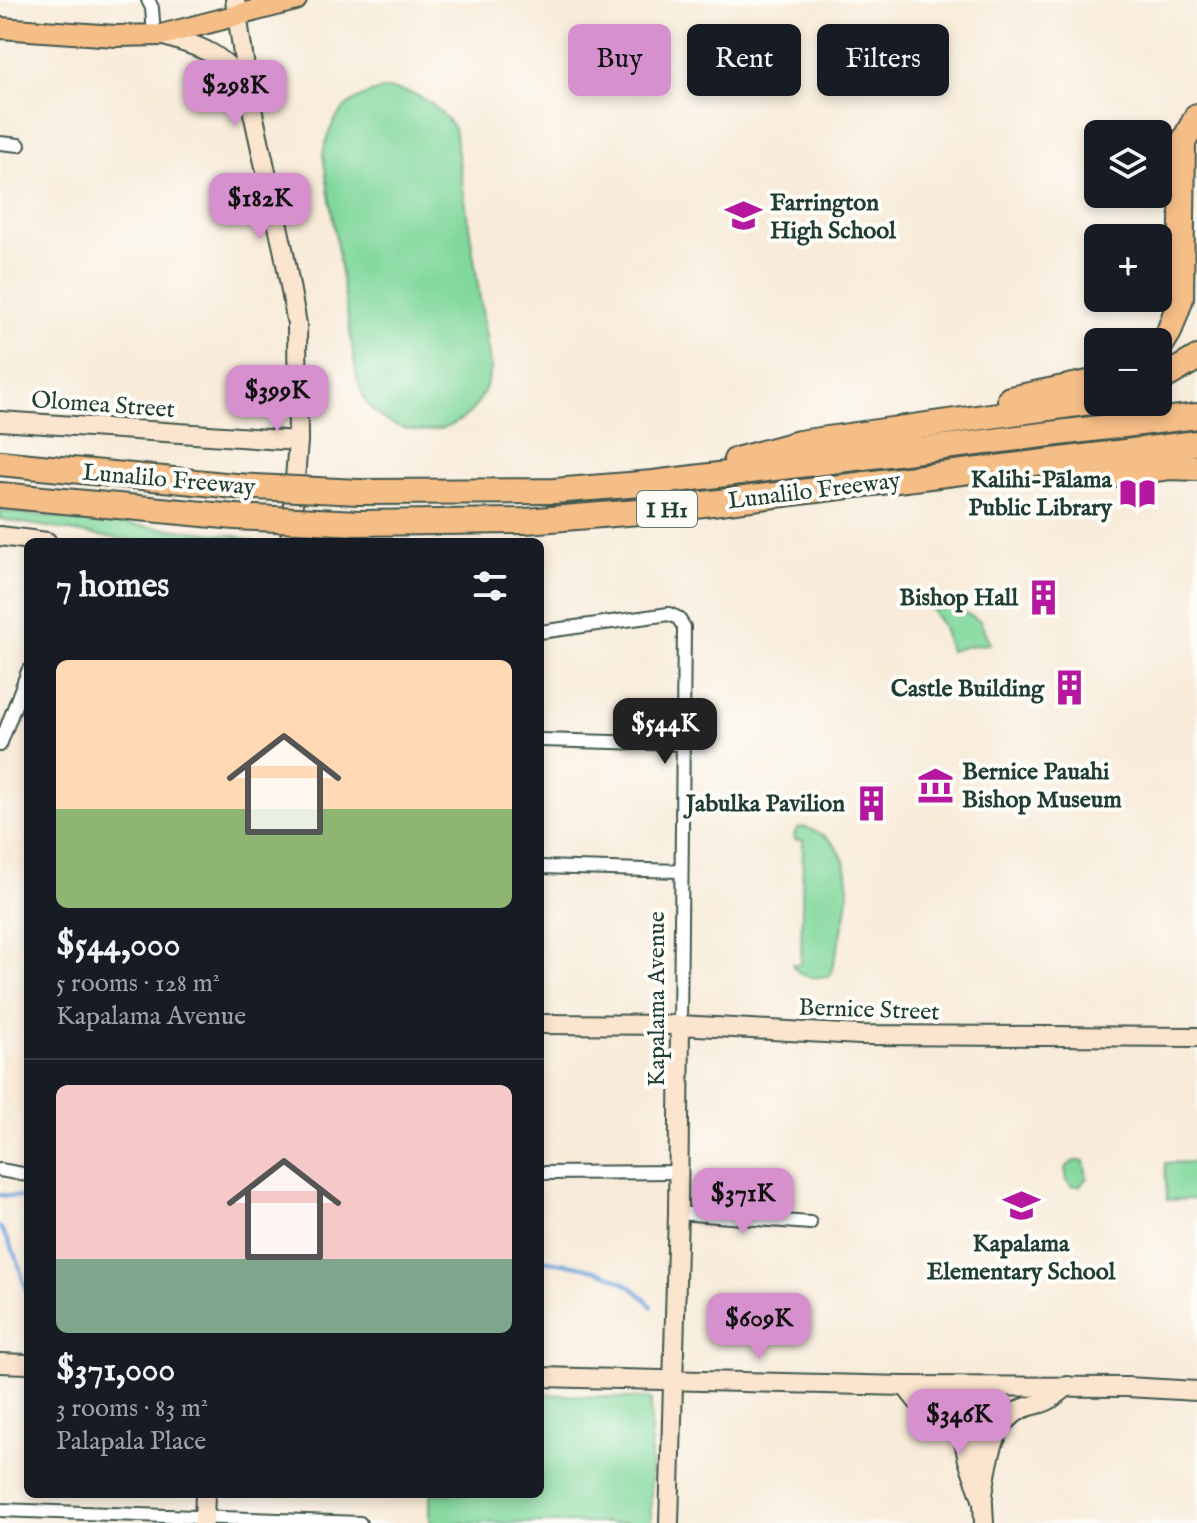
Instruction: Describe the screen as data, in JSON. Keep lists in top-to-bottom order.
{
  "streets": {
    "highway": ["Lunalilo Freeway", "I H1"],
    "main road": ["Olomea Street", "Kapalama Avenue", "Bernice Street"]
  },
  "crossings": [
    ["Kapalama Avenue", "Bernice Street"]
  ],
  "places": {
    "school or university": ["Farrington High School", "Kapalama Elementary School"],
    "library": ["Kalihi-Pālama Public Library"],
    "building": ["Bishop Hall", "Castle Building", "Jabulka Pavilion"],
    "museum": ["Bernice Pauahi Bishop Museum"]
  },
  "page": {
    "chip": ["Buy", "Rent", "Filters"],
    "price": [
      "$298K",
      "$182K",
      "$399K",
      "$544K",
      "$371K",
      "$609K",
      "$346K"
    ],
    "map_buttons": ["+", "−"],
    "heading": "7 homes",
    "list": [
      {
        "name": "$544,000",
        "note": "5 rooms · 128 m² · Kapalama Avenue"
      },
      {
        "name": "$371,000",
        "note": "3 rooms · 83 m² · Palapala Place"
      }
    ]
  }
}
